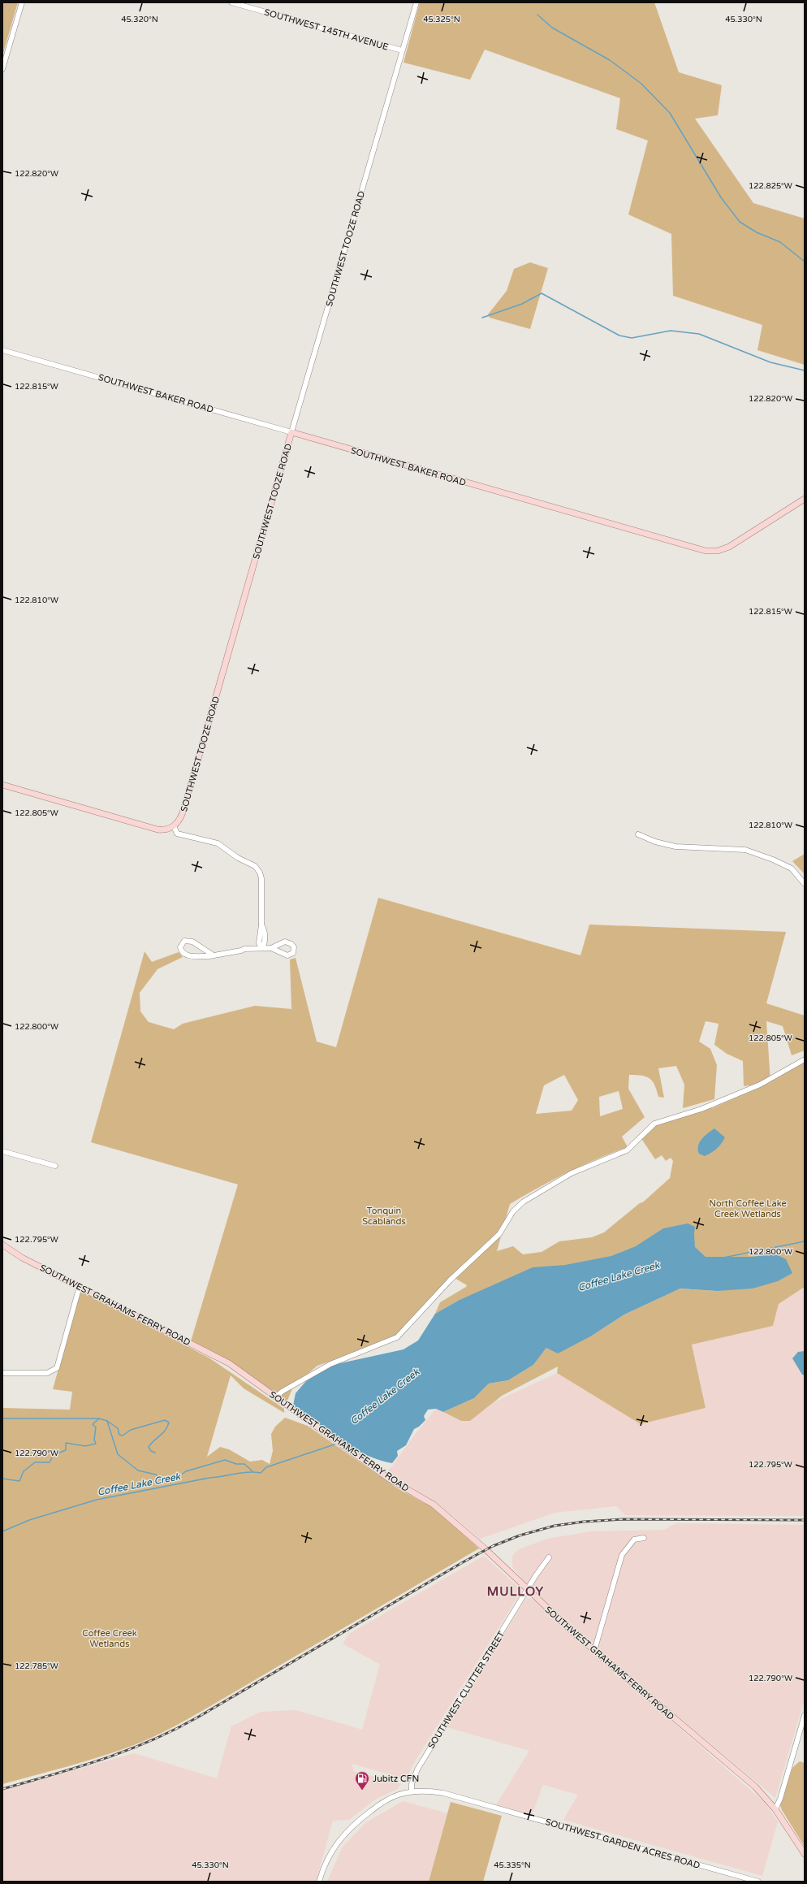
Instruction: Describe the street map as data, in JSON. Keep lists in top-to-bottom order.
{
  "streets": {
    "main road": ["SOUTHWEST TOOZE ROAD", "SOUTHWEST BAKER ROAD", "SOUTHWEST GRAHAMS FERRY ROAD"],
    "street": ["SOUTHWEST 145TH AVENUE", "SOUTHWEST CLUTTER STREET", "SOUTHWEST GARDEN ACRES ROAD"]
  },
  "crossings": [
    ["SOUTHWEST 145TH AVENUE", "SOUTHWEST TOOZE ROAD"],
    ["SOUTHWEST TOOZE ROAD", "SOUTHWEST BAKER ROAD"],
    ["SOUTHWEST GRAHAMS FERRY ROAD", "SOUTHWEST CLUTTER STREET"],
    ["SOUTHWEST CLUTTER STREET", "SOUTHWEST GARDEN ACRES ROAD"]
  ],
  "districts": ["MULLOY"],
  "water": ["Coffee Lake Creek"],
  "parks": ["North Coffee Lake Creek Wetlands", "Tonquin Scablands", "Coffee Creek Wetlands"],
  "places": {
    "fuel station": ["Jubitz CFN"]
  },
  "coordinates": [
    "45.320°N",
    "45.325°N",
    "45.330°N",
    "122.820°W",
    "122.825°W",
    "122.815°W",
    "122.810°W",
    "122.805°W",
    "122.800°W",
    "122.795°W",
    "122.790°W",
    "122.785°W",
    "45.335°N"
  ]
}
